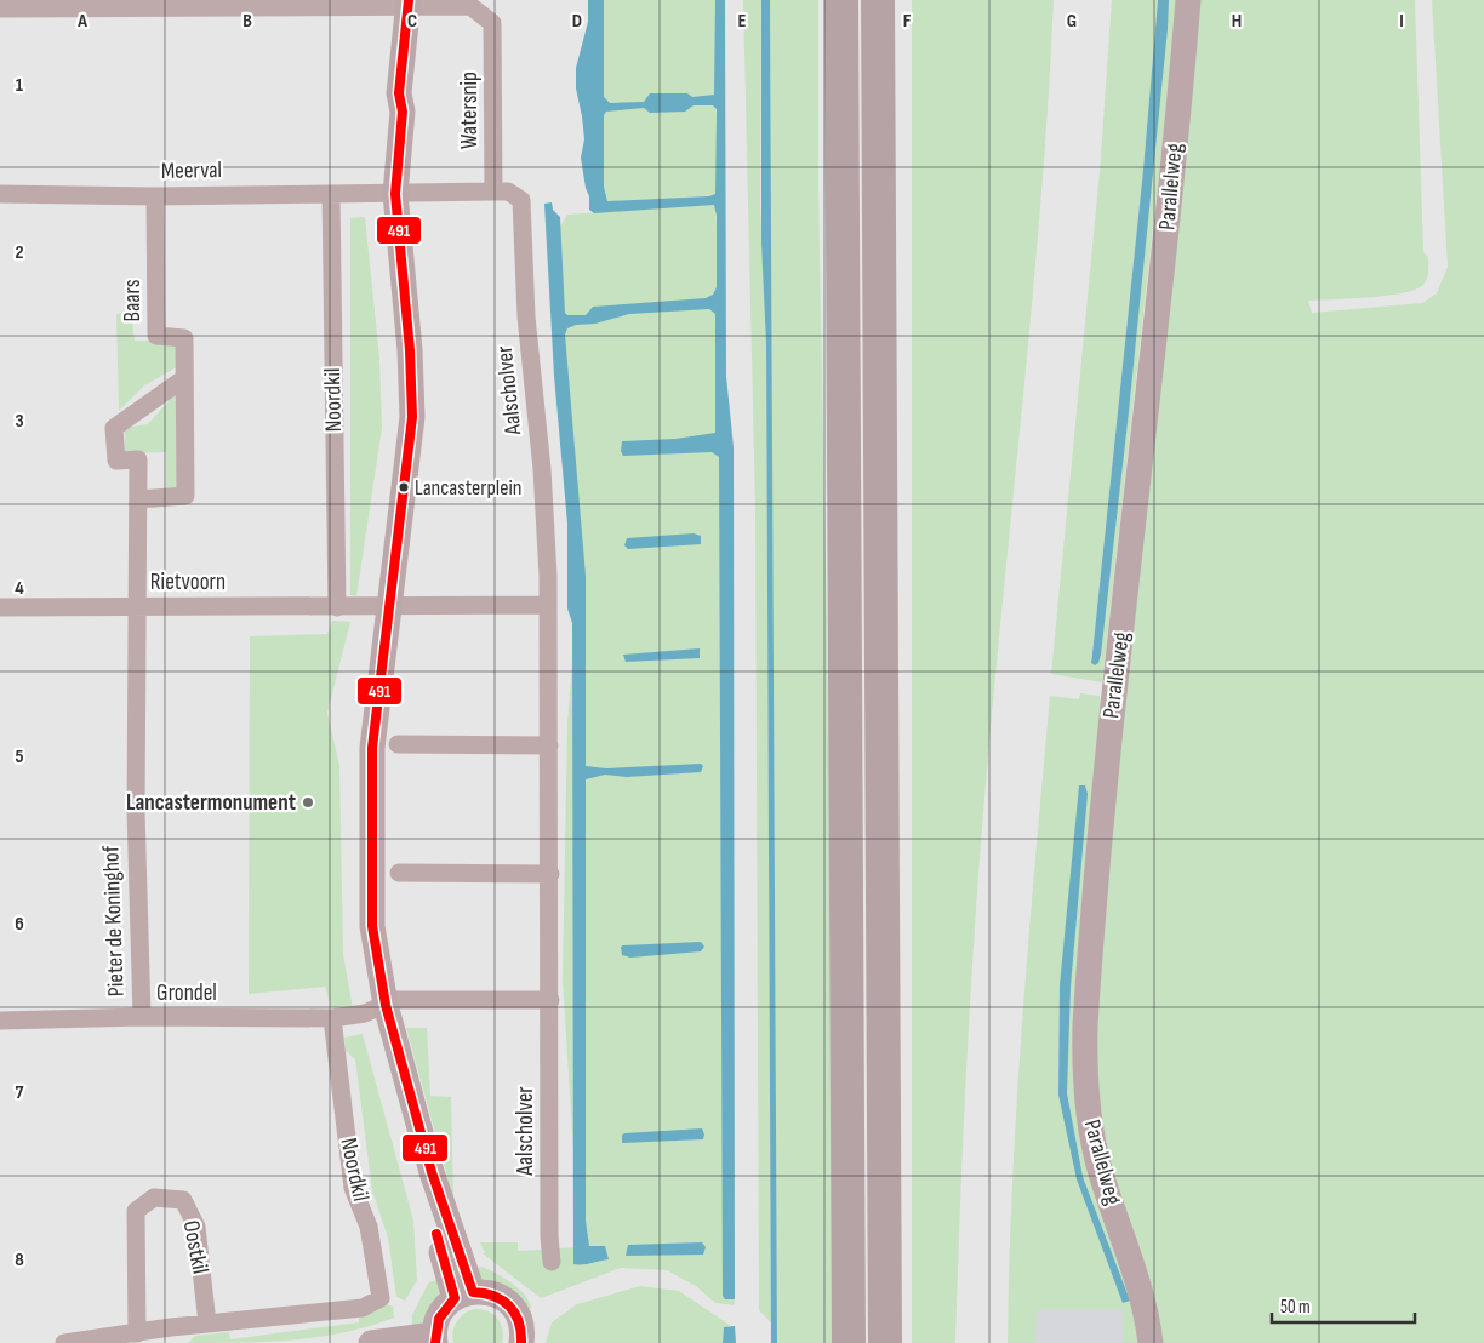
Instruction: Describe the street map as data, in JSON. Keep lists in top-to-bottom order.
{
  "streets": {
    "street": [
      "Watersnip",
      "Meerval",
      "Parallelweg",
      "Baars",
      "Aalscholver",
      "Noordkil",
      "Rietvoorn",
      "Pieter de Koninghof",
      "Grondel",
      "Oostkil"
    ]
  },
  "crossings": [
    ["Watersnip", "Aalscholver"],
    ["Meerval", "Baars"],
    ["Meerval", "Noordkil"],
    ["Noordkil", "Rietvoorn"],
    ["Noordkil", "Grondel"],
    ["Noordkil", "Oostkil"],
    ["Rietvoorn", "Pieter de Koninghof"],
    ["Pieter de Koninghof", "Grondel"]
  ],
  "places": ["Lancasterplein", "Lancastermonument"],
  "lines": ["transit line 491"],
  "scale_bar": "50 m",
  "grid": {
    "columns": [
      "A",
      "B",
      "C",
      "D",
      "E",
      "F",
      "G",
      "H",
      "I"
    ],
    "rows": [
      "1",
      "2",
      "3",
      "4",
      "5",
      "6",
      "7",
      "8"
    ]
  }
}
